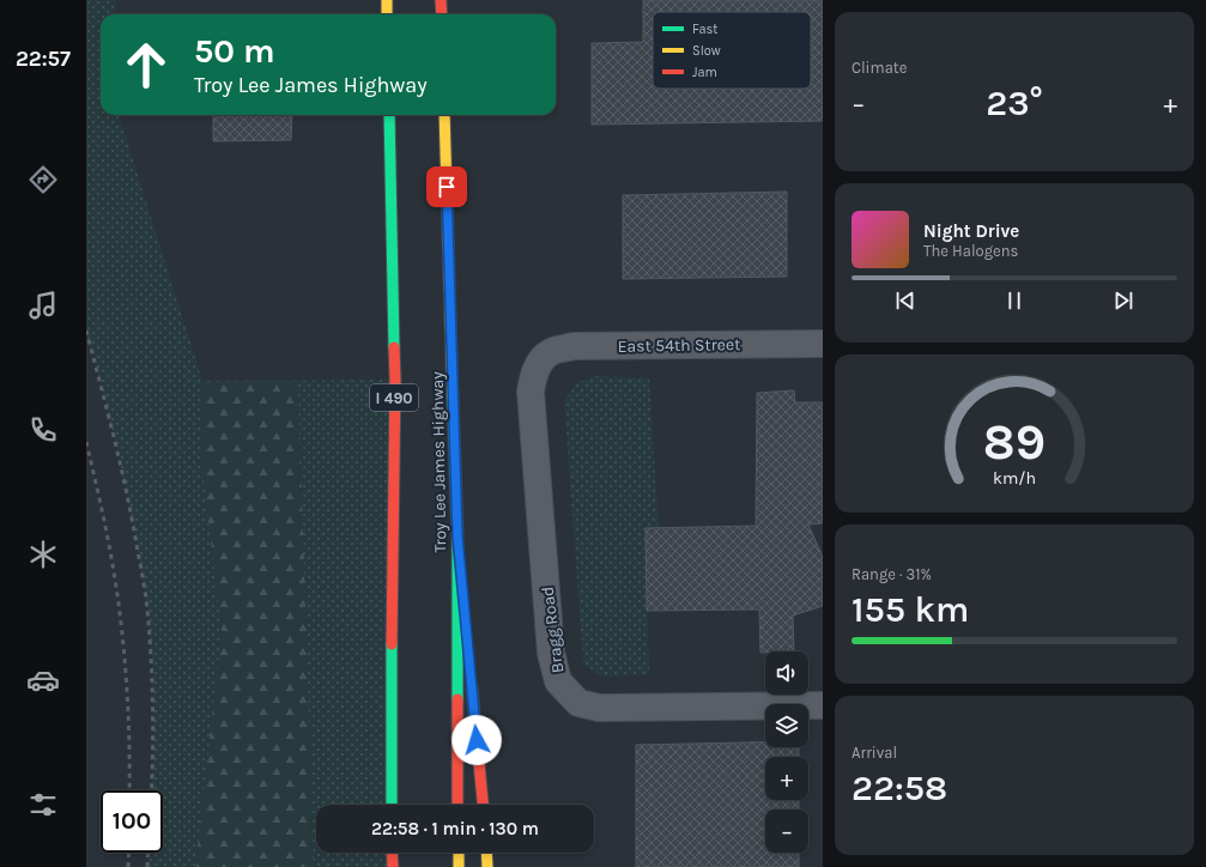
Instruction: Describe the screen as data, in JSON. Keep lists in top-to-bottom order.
{
  "streets": {
    "highway": ["I 490", "Troy Lee James Highway"],
    "street": ["East 54th Street", "Bragg Road"]
  },
  "crossings": [
    ["East 54th Street", "Bragg Road"]
  ],
  "legend": ["Fast", "Slow", "Jam"],
  "page": {
    "tabs": "22:57",
    "tile": [
      "Climate",
      ["Range · 31%", "155 km"],
      ["Arrival", "22:58"]
    ],
    "turn": ["50 m", "Troy Lee James Highway"],
    "heat": ["−", "23°", "+"],
    "song": ["Night Drive", "The Halogens"],
    "map_buttons": ["+", "−"],
    "limit": "100",
    "trip": "22:58 · 1 min · 130 m",
    "gauge": ["89", "km/h"]
  }
}
